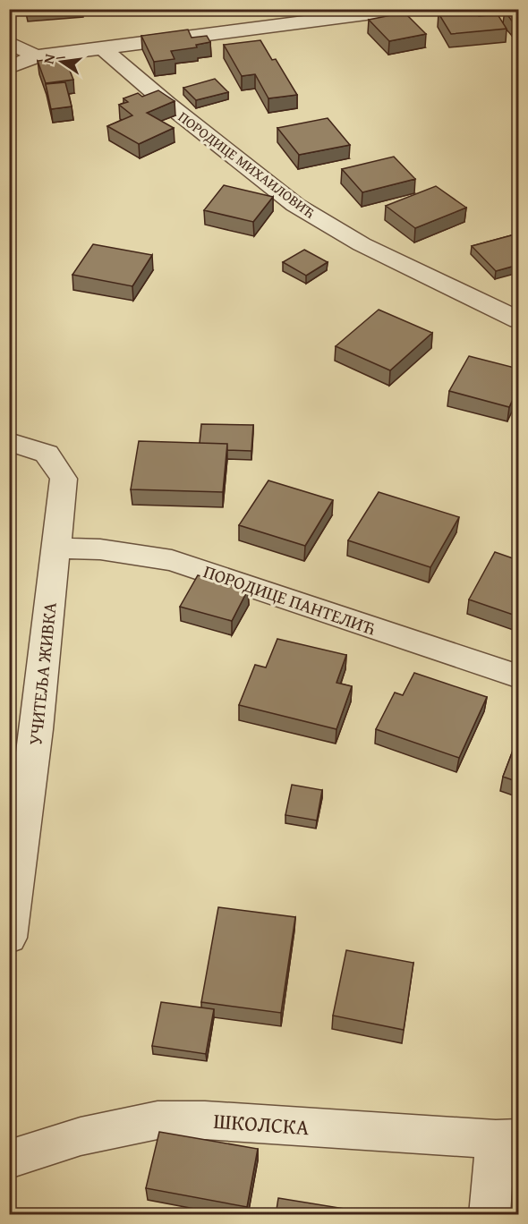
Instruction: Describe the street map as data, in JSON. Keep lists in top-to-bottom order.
{
  "streets": {
    "street": [
      "ПОРОДИЦЕ МИХАИЛОВИЋ",
      "ПОРОДИЦЕ ПАНТЕЛИЋ",
      "УЧИТЕЉА ЖИВКА",
      "ШКОЛСКА"
    ]
  },
  "crossings": [
    ["ПОРОДИЦЕ ПАНТЕЛИЋ", "УЧИТЕЉА ЖИВКА"]
  ],
  "north": "left"
}
